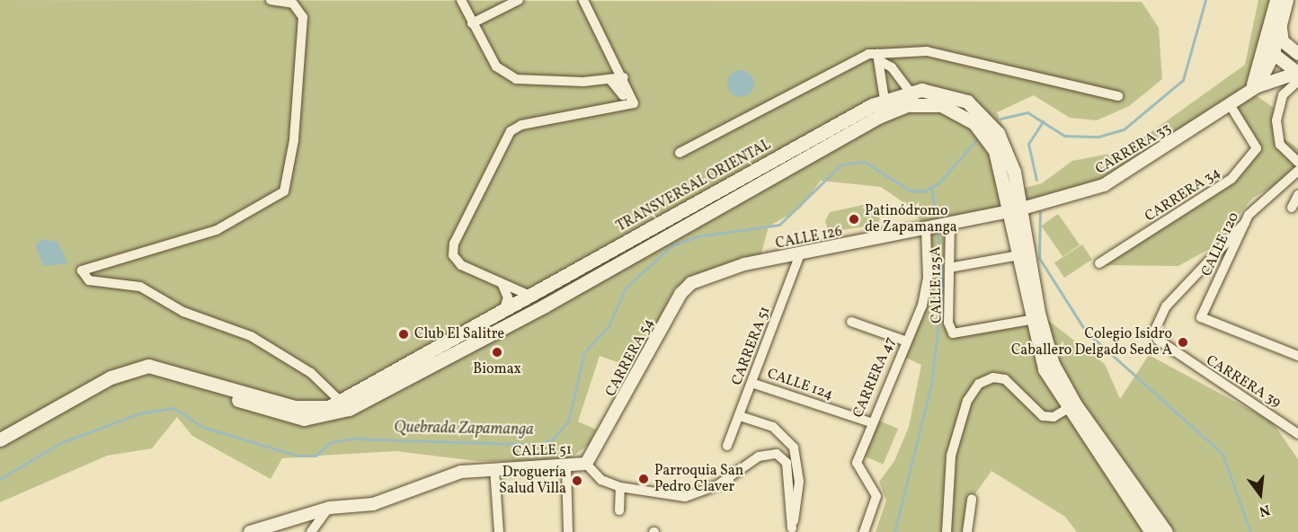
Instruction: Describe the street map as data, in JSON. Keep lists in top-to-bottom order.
{
  "streets": {
    "main road": ["TRANSVERSAL ORIENTAL"],
    "street": [
      "CARRERA 33",
      "CARRERA 34",
      "CALLE 126",
      "CALLE 120",
      "CALLE 125A",
      "CARRERA 51",
      "CARRERA 54",
      "CARRERA 47",
      "CARRERA 39",
      "CALLE 124",
      "CALLE 51"
    ]
  },
  "crossings": [
    ["CARRERA 33", "TRANSVERSAL ORIENTAL"],
    ["CARRERA 33", "CARRERA 34"],
    ["CARRERA 33", "CALLE 126"],
    ["TRANSVERSAL ORIENTAL", "CALLE 126"],
    ["TRANSVERSAL ORIENTAL", "CALLE 125A"],
    ["CALLE 126", "CALLE 125A"],
    ["CALLE 126", "CARRERA 51"],
    ["CALLE 126", "CARRERA 54"],
    ["CALLE 126", "CARRERA 47"],
    ["CALLE 120", "CARRERA 39"],
    ["CARRERA 51", "CALLE 124"],
    ["CARRERA 54", "CALLE 51"],
    ["CARRERA 47", "CALLE 124"]
  ],
  "water": ["Quebrada Zapamanga"],
  "places": [
    "Patinódromo de Zapamanga",
    "Club El Salitre",
    "Colegio Isidro Caballero Delgado Sede A",
    "Biomax",
    "Parroquia San Pedro Claver",
    "Droguería Salud Villa"
  ],
  "north": "bottom"
}
